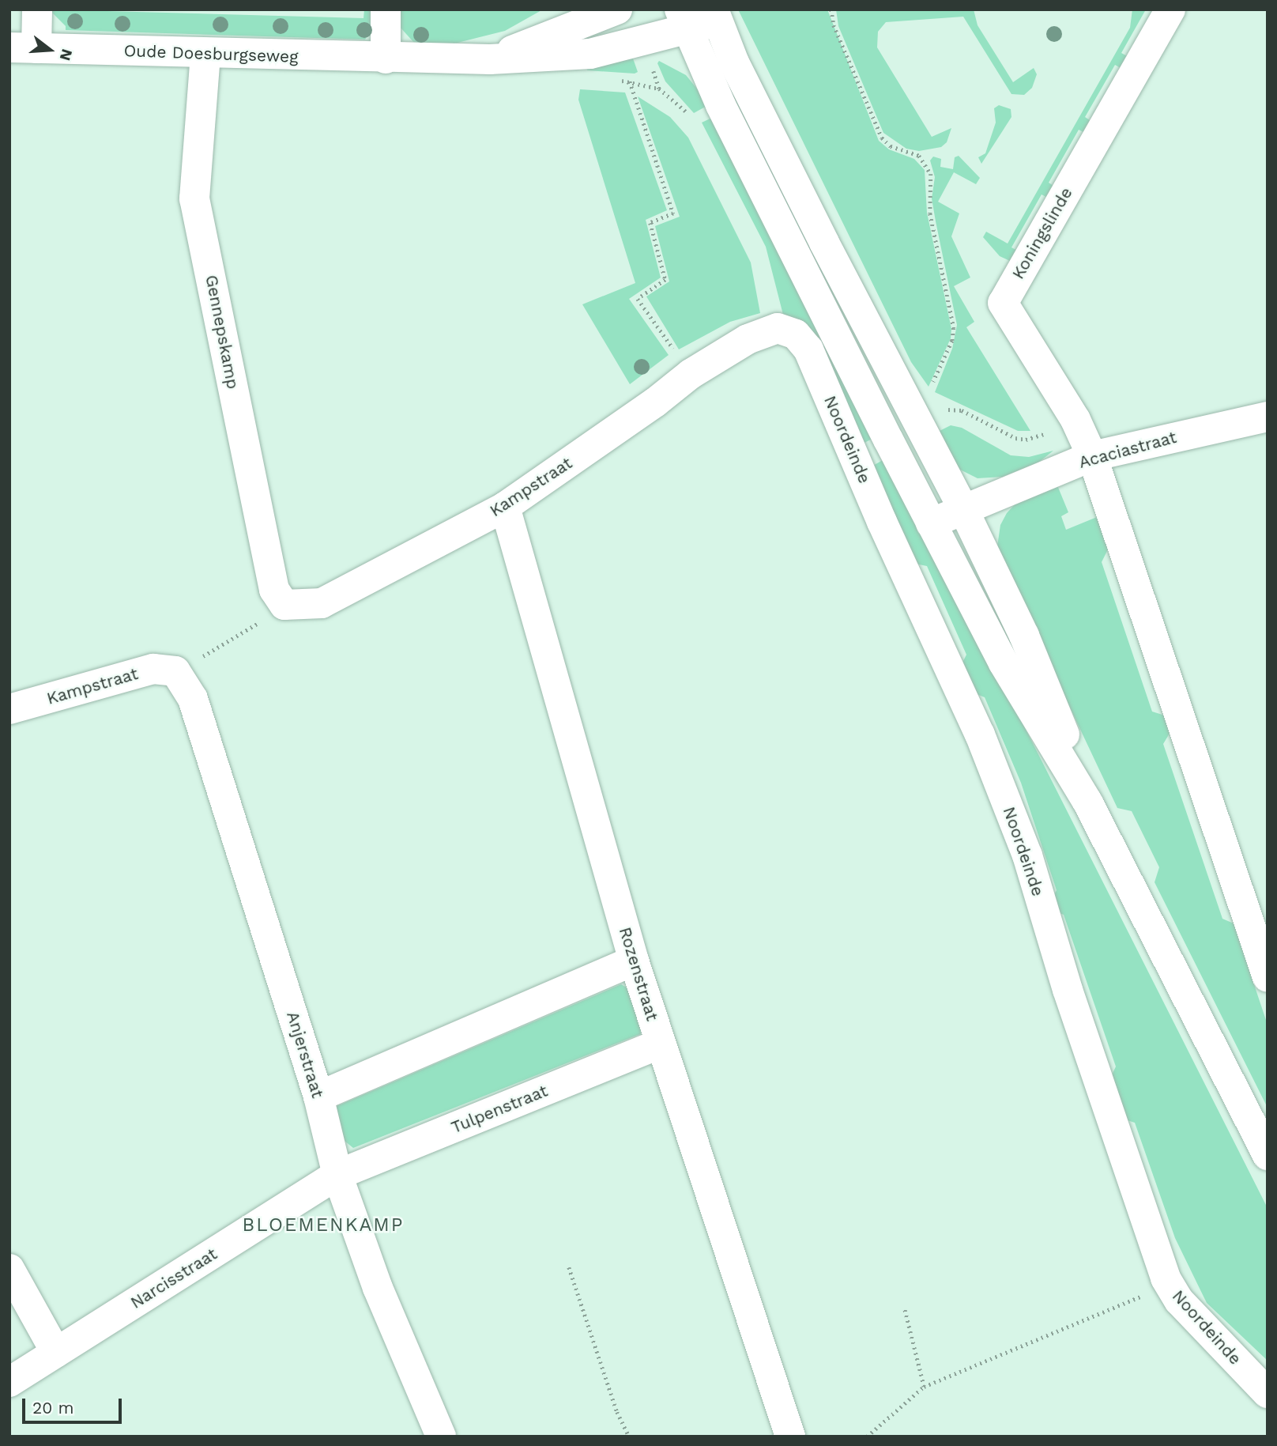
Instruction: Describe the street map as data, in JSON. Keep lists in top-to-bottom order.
{
  "streets": {
    "street": [
      "Oude Doesburgseweg",
      "Koningslinde",
      "Gennepskamp",
      "Noordeinde",
      "Acaciastraat",
      "Kampstraat",
      "Rozenstraat",
      "Anjerstraat",
      "Tulpenstraat",
      "Narcisstraat"
    ]
  },
  "crossings": [
    ["Oude Doesburgseweg", "Gennepskamp"],
    ["Oude Doesburgseweg", "Noordeinde"],
    ["Koningslinde", "Acaciastraat"],
    ["Gennepskamp", "Kampstraat"],
    ["Noordeinde", "Acaciastraat"],
    ["Noordeinde", "Kampstraat"],
    ["Kampstraat", "Rozenstraat"],
    ["Kampstraat", "Anjerstraat"],
    ["Rozenstraat", "Tulpenstraat"],
    ["Anjerstraat", "Tulpenstraat"],
    ["Anjerstraat", "Narcisstraat"],
    ["Tulpenstraat", "Narcisstraat"]
  ],
  "districts": ["BLOEMENKAMP"],
  "scale_bar": "20 m",
  "north": "right"
}
